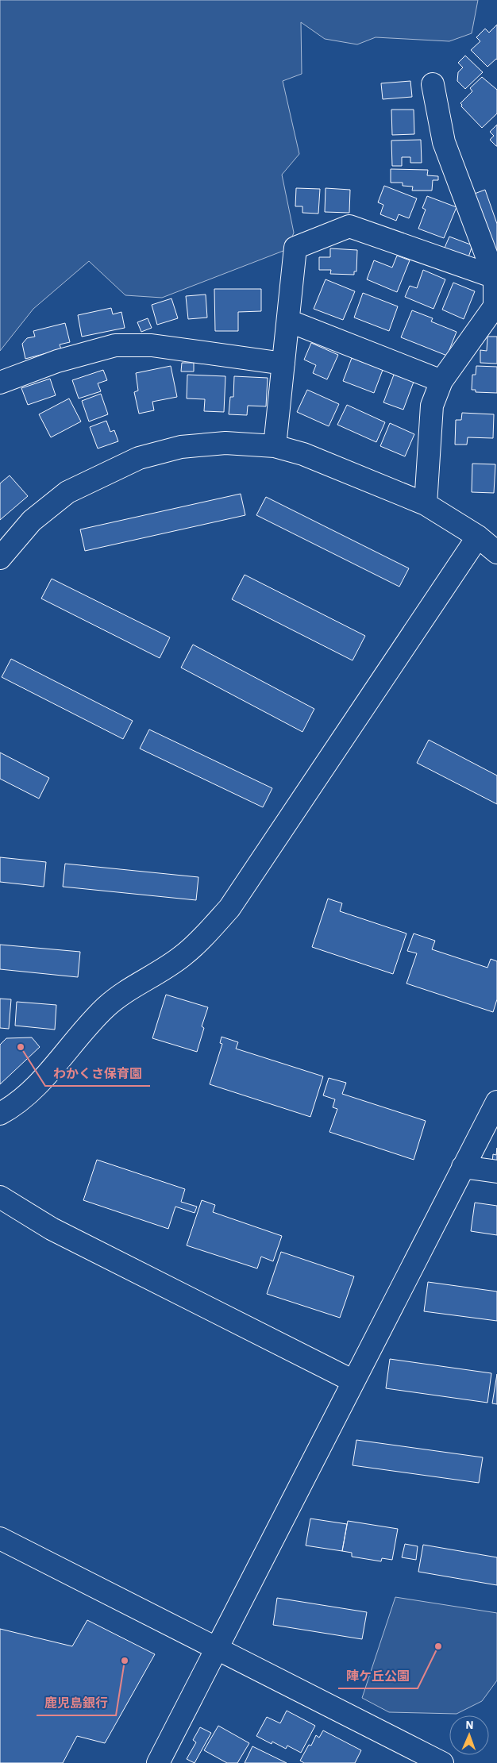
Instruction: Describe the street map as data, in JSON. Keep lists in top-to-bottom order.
{
  "places": ["わかくさ保育園", "陣ケ丘公園", "鹿児島銀行"],
  "north": "top"
}
